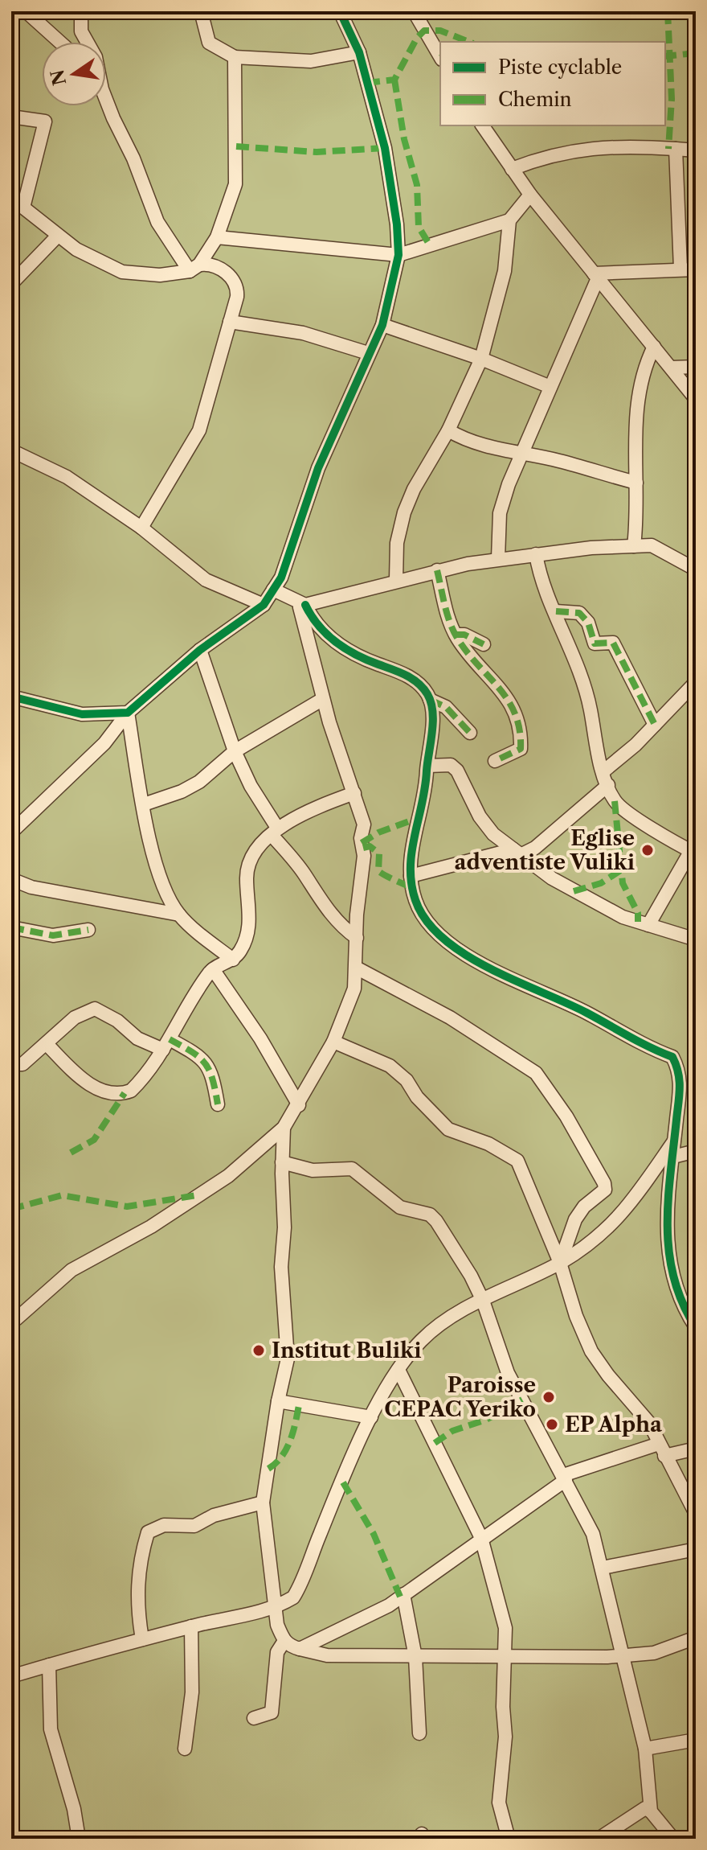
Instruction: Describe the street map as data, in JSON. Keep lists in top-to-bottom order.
{
  "places": [
    "Eglise adventiste Vuliki",
    "Institut Buliki",
    "Paroisse CEPAC Yeriko",
    "EP Alpha"
  ],
  "legend": ["Piste cyclable", "Chemin"],
  "north": "left"
}
